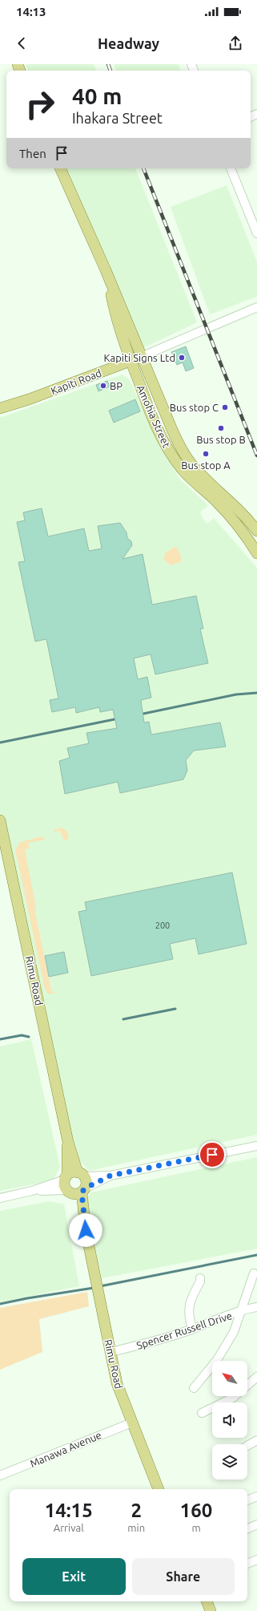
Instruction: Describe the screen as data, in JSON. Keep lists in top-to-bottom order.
{
  "streets": {
    "main road": ["Kapiti Road", "Amohia Street", "Rimu Road"],
    "street": ["Spencer Russell Drive", "Manawa Avenue"]
  },
  "crossings": [
    ["Kapiti Road", "Amohia Street"],
    ["Rimu Road", "Spencer Russell Drive"],
    ["Rimu Road", "Manawa Avenue"]
  ],
  "places": [
    "Kapiti Signs Ltd",
    "BP",
    "Bus stop C",
    "Bus stop B",
    "Bus stop A"
  ],
  "house_numbers": ["200"],
  "north": "top left",
  "page": {
    "status": "14:13",
    "header": "Headway",
    "turn": ["40 m", "Ihakara Street"],
    "then": "Then",
    "eta": [
      "14:15",
      "Arrival",
      "2",
      "min",
      "160",
      "m"
    ],
    "buttons": ["Exit", "Share"]
  }
}
